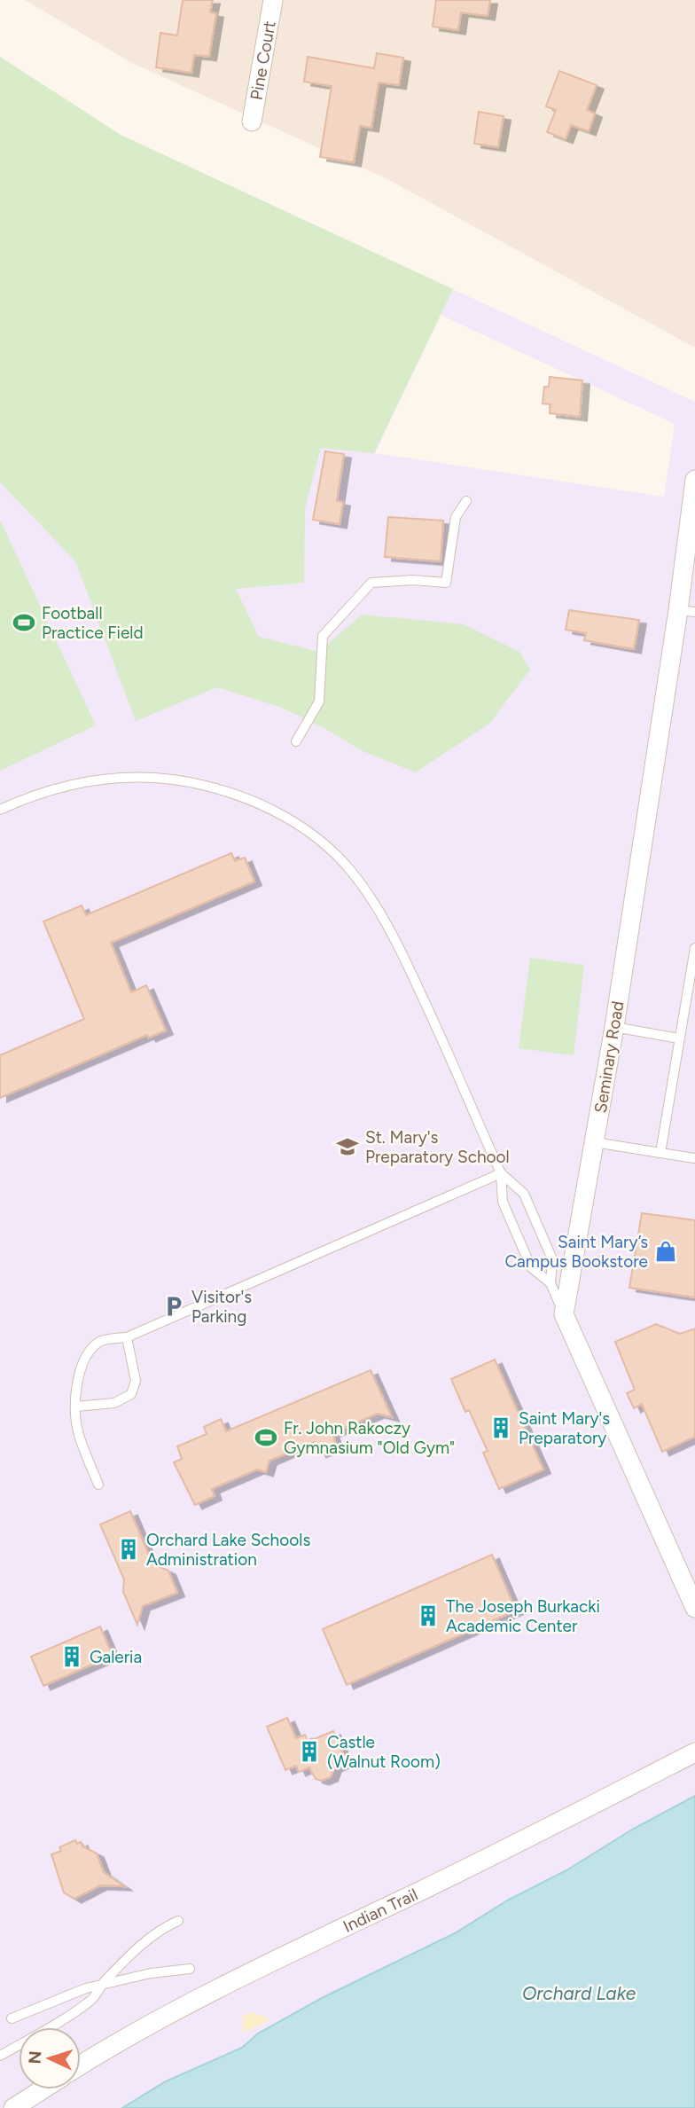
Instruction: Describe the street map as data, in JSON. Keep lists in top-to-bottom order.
{
  "streets": {
    "street": ["Pine Court", "Seminary Road", "Indian Trail"]
  },
  "water": ["Orchard Lake"],
  "places": {
    "sports": ["Football Practice Field", "Fr. John Rakoczy Gymnasium \"Old Gym\""],
    "school or university": ["St. Mary's Preparatory School"],
    "shop": ["Saint Mary’s Campus Bookstore"],
    "parking": ["Visitor's Parking"],
    "building": [
      "Saint Mary's Preparatory",
      "Orchard Lake Schools Administration",
      "The Joseph Burkacki Academic Center",
      "Galeria",
      "Castle (Walnut Room)"
    ]
  },
  "north": "left"
}
